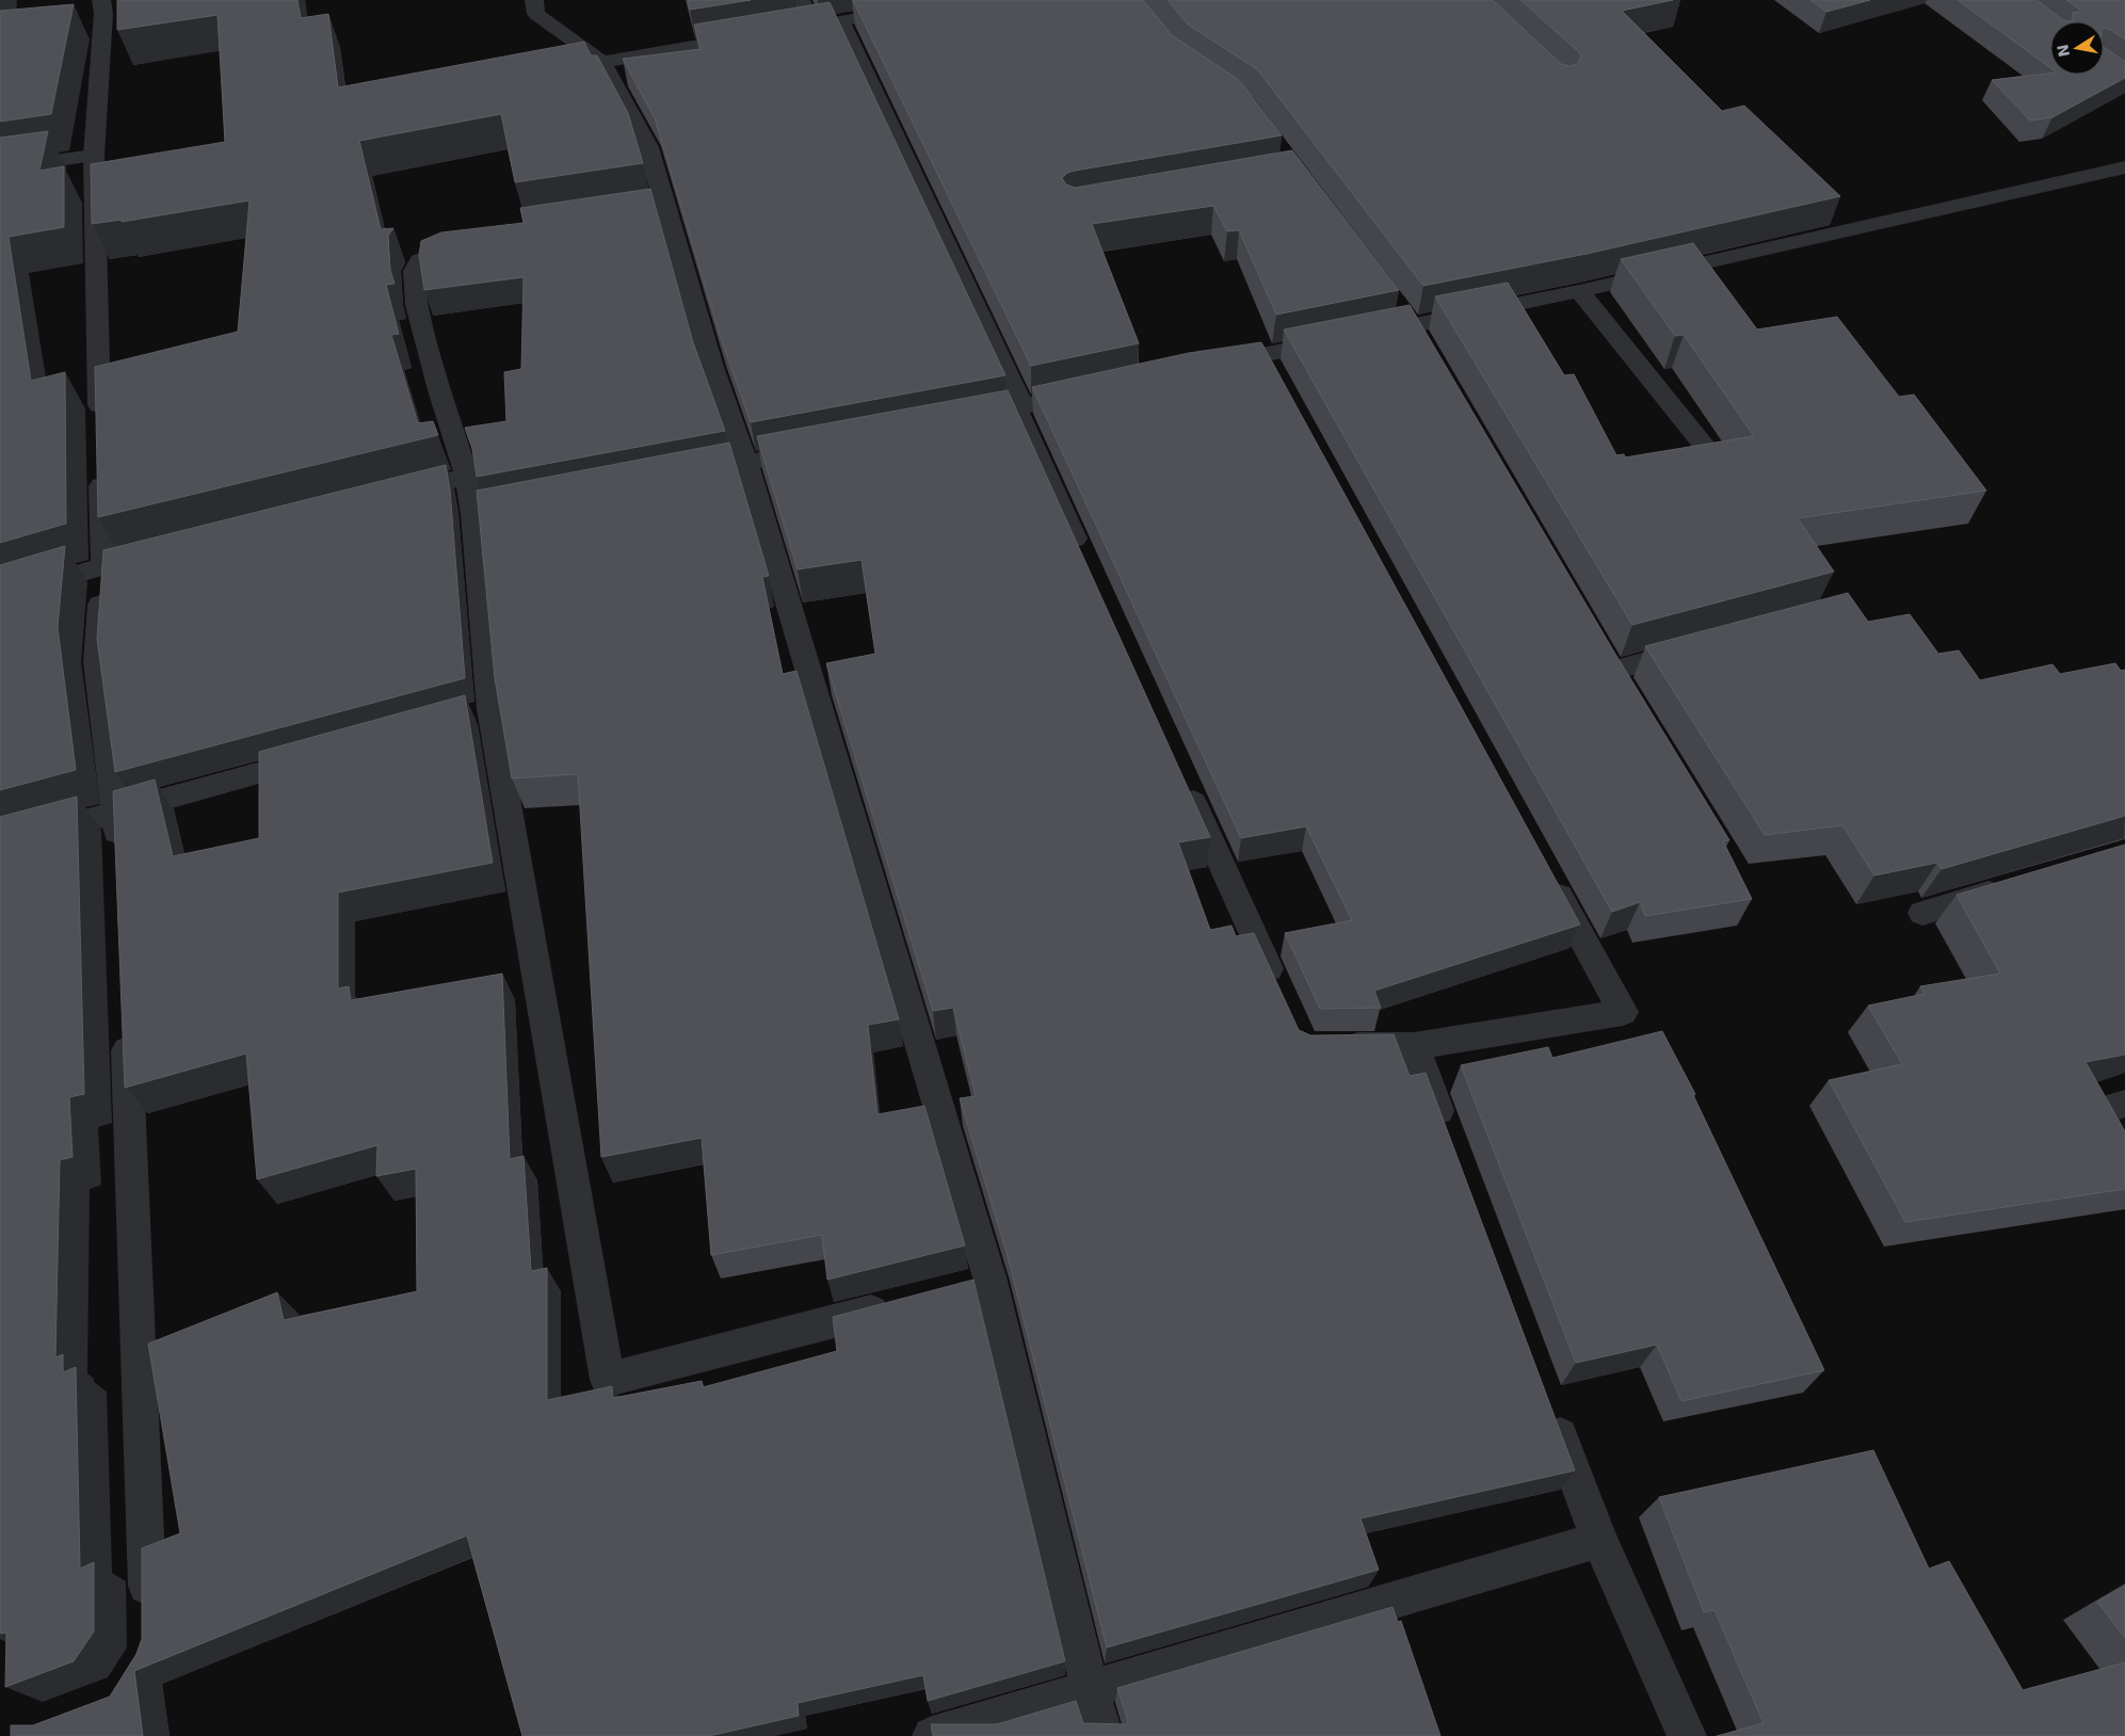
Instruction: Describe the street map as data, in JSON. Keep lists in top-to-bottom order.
{
  "north": "left"
}
